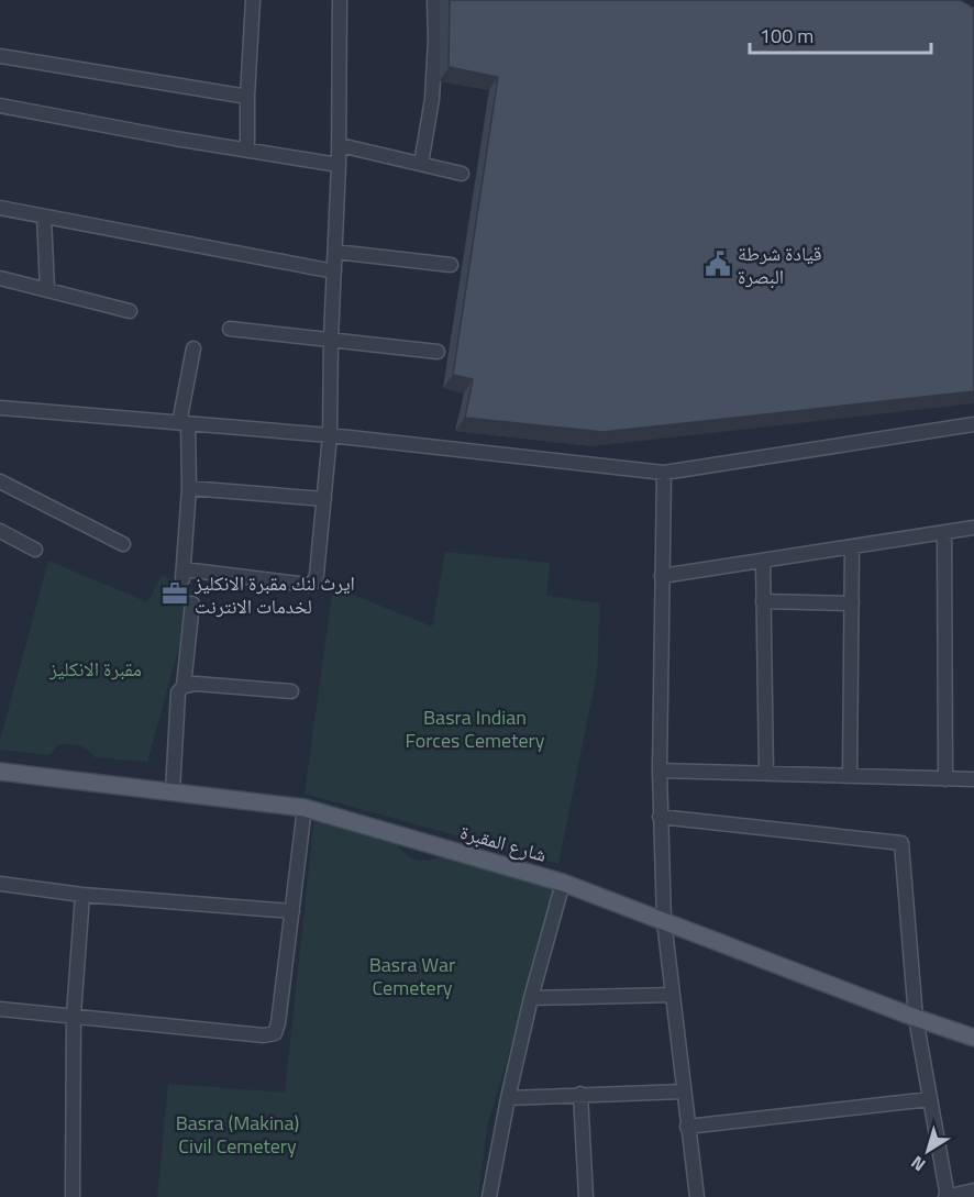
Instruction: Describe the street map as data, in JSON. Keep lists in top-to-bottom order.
{
  "streets": {
    "main road": ["شارع المقبرة"]
  },
  "parks": [
    "مقبرة الانكليز",
    "Basra Indian Forces Cemetery",
    "Basra War Cemetery",
    "Basra (Makina) Civil Cemetery"
  ],
  "places": {
    "public building": ["قيادة شرطة البصرة"],
    "office": ["ايرث لنك مقبرة الانكليز لخدمات الانترنت"]
  },
  "scale_bar": "100 m",
  "north": "bottom left"
}
